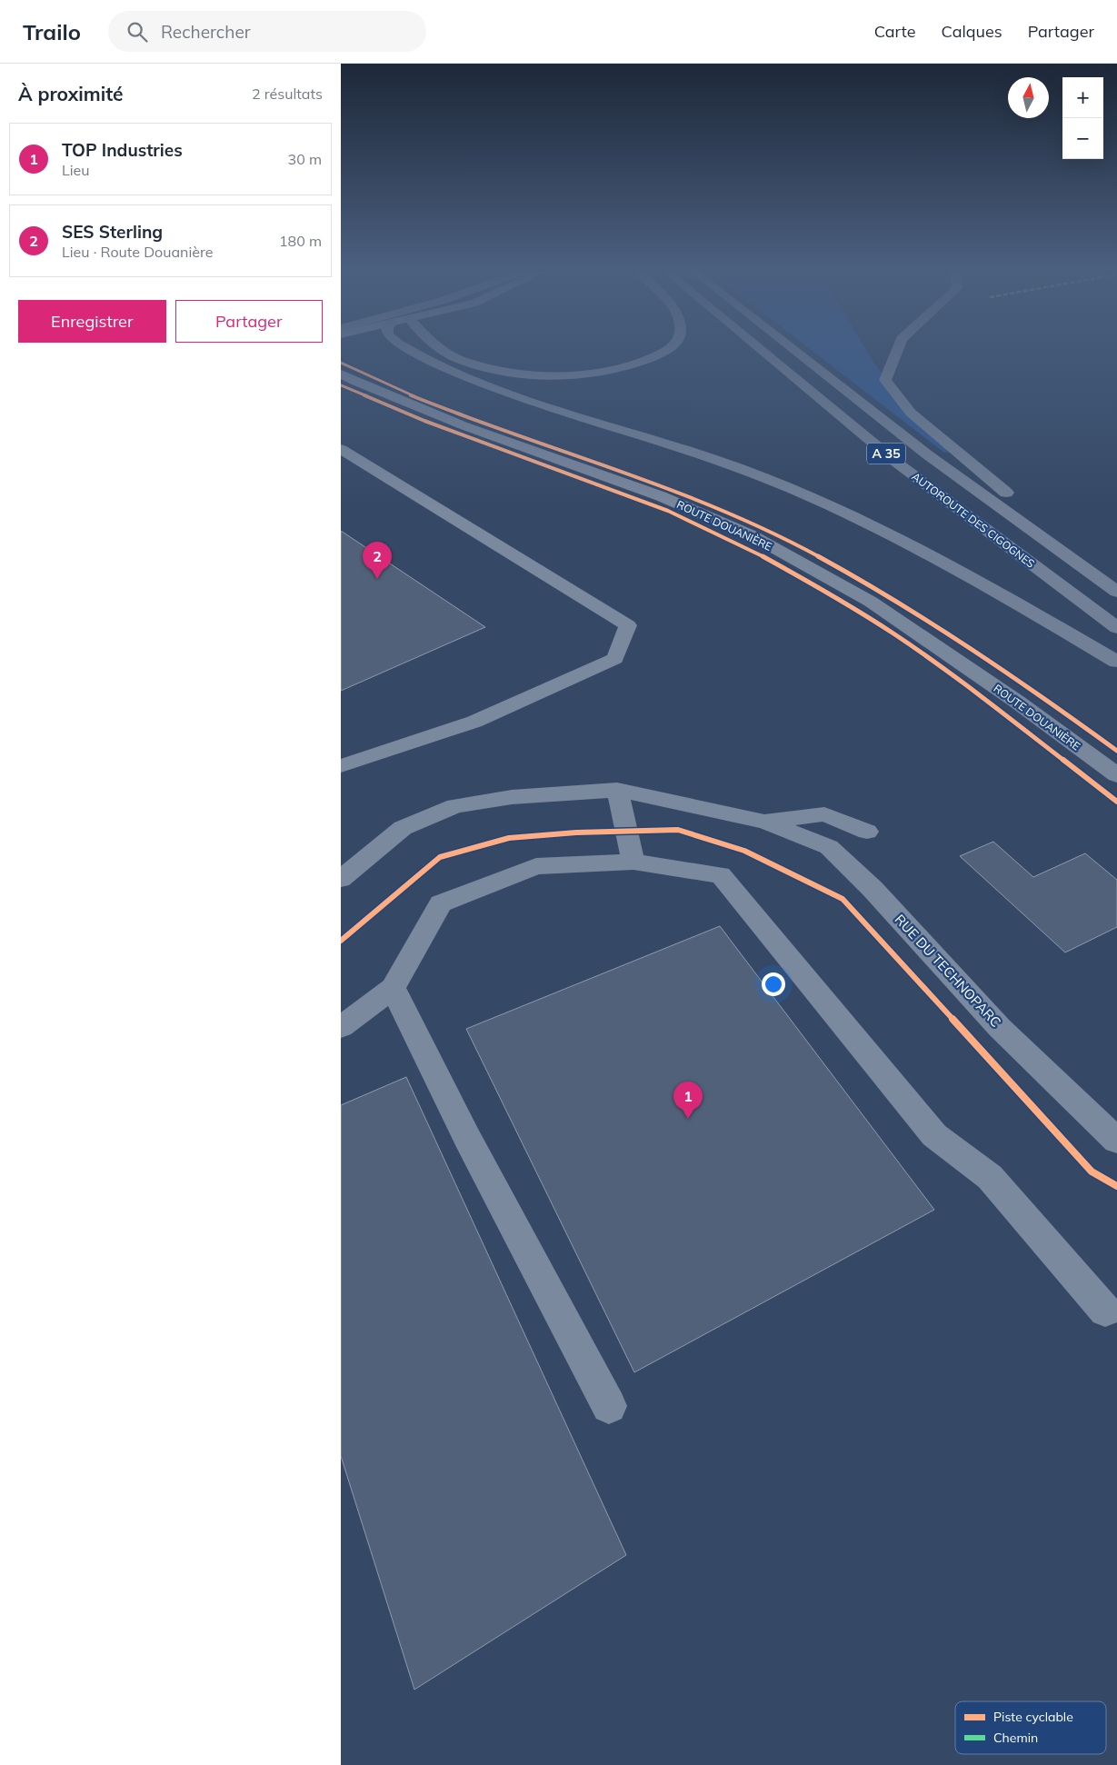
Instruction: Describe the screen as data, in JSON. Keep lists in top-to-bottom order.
{
  "streets": {
    "highway": ["A 35", "AUTOROUTE DES CIGOGNES"],
    "main road": ["ROUTE DOUANIÈRE"],
    "lane": ["RUE DU TECHNOPARC"]
  },
  "legend": ["Piste cyclable", "Chemin"],
  "north": "top",
  "page": {
    "header": "Trailo",
    "search": "Rechercher",
    "nav": ["Carte", "Calques", "Partager"],
    "heading": ["À proximité", "2 résultats"],
    "map_buttons": ["+", "−"],
    "list": [
      {
        "mark": "1",
        "name": "TOP Industries",
        "note": "Lieu",
        "value": "30 m"
      },
      {
        "mark": "2",
        "name": "SES Sterling",
        "note": "Lieu · Route Douanière",
        "value": "180 m"
      }
    ],
    "buttons": ["Enregistrer", "Partager"],
    "pins": ["2", "1"]
  }
}
